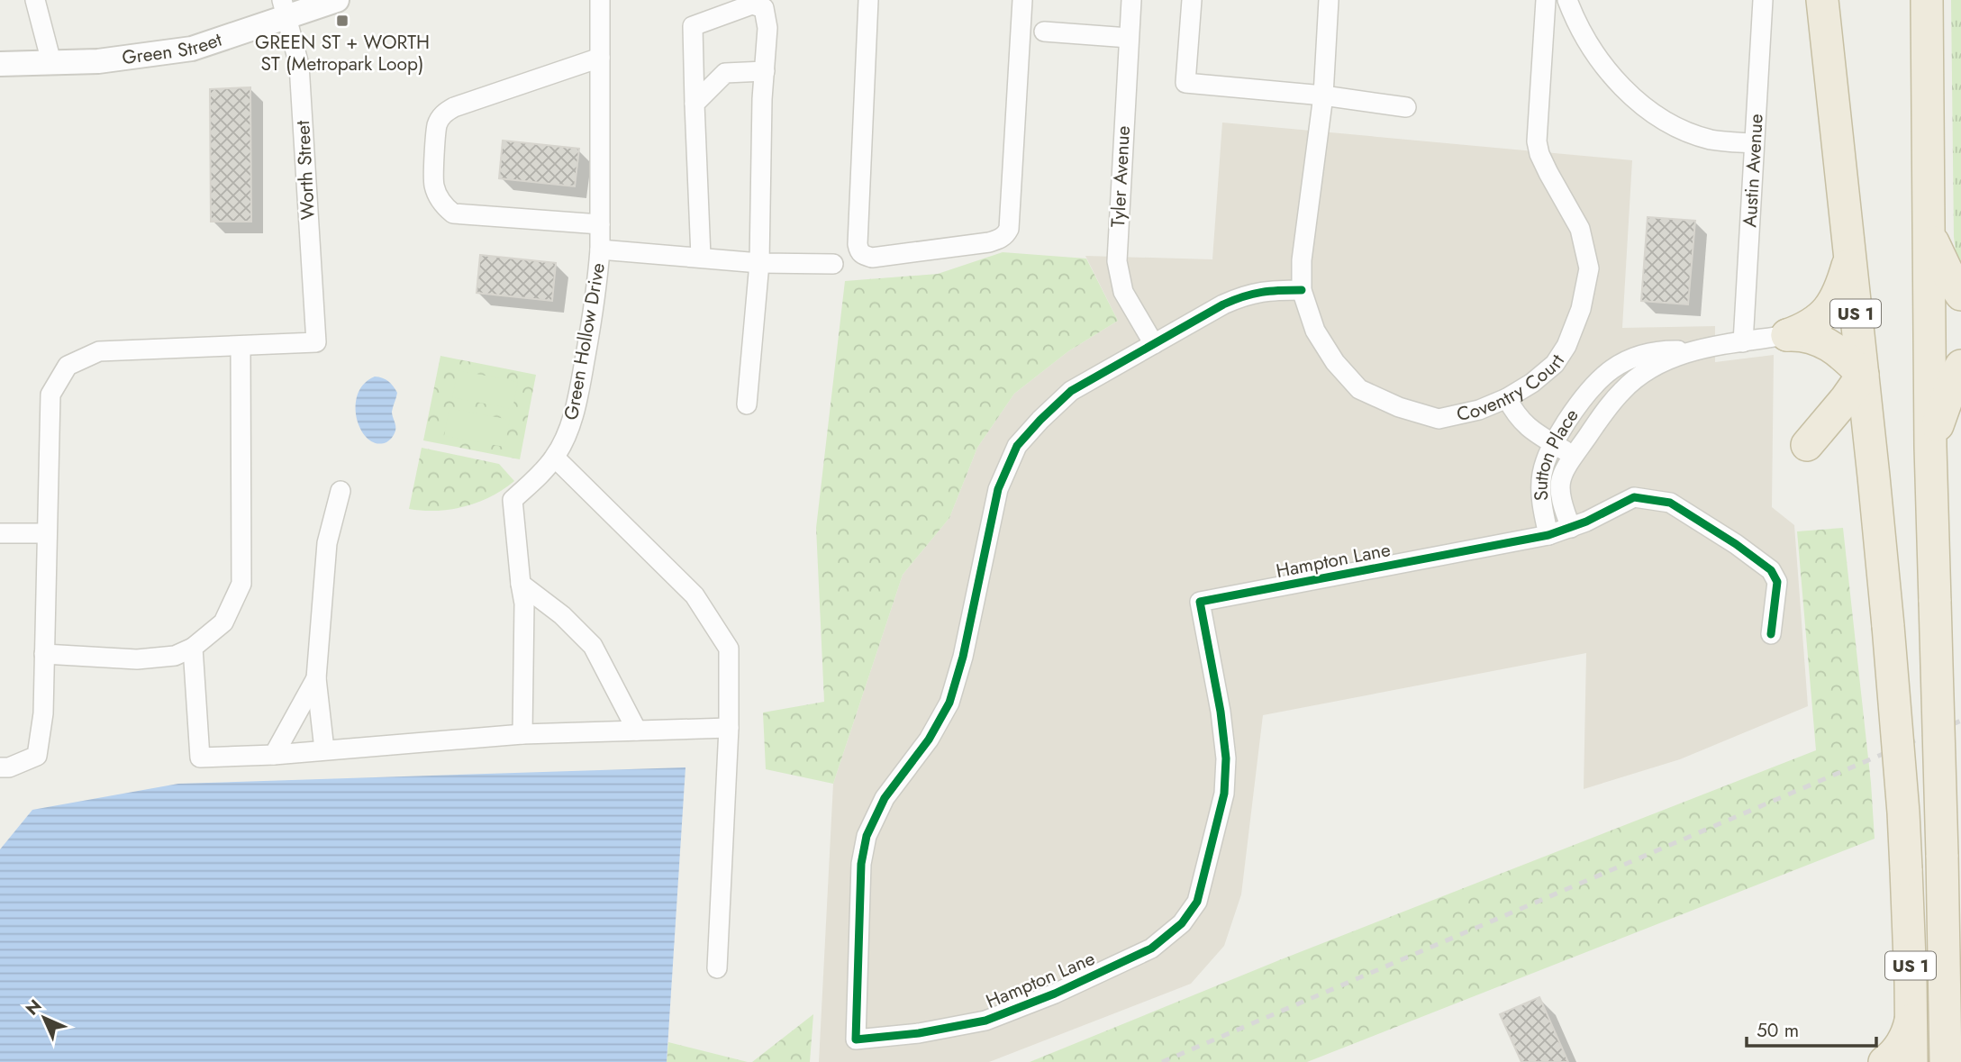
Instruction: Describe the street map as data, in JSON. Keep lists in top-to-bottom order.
{
  "streets": {
    "highway": ["US 1"],
    "street": [
      "Green Street",
      "Worth Street",
      "Austin Avenue",
      "Tyler Avenue",
      "Green Hollow Drive",
      "Coventry Court",
      "Sutton Place",
      "Hampton Lane"
    ]
  },
  "crossings": [
    ["Green Street", "Worth Street"],
    ["Austin Avenue", "Sutton Place"],
    ["Tyler Avenue", "Hampton Lane"],
    ["Coventry Court", "Hampton Lane"],
    ["Sutton Place", "Hampton Lane"]
  ],
  "places": {
    "transit": ["GREEN ST + WORTH ST (Metropark Loop)"]
  },
  "scale_bar": "50 m",
  "north": "top left"
}
